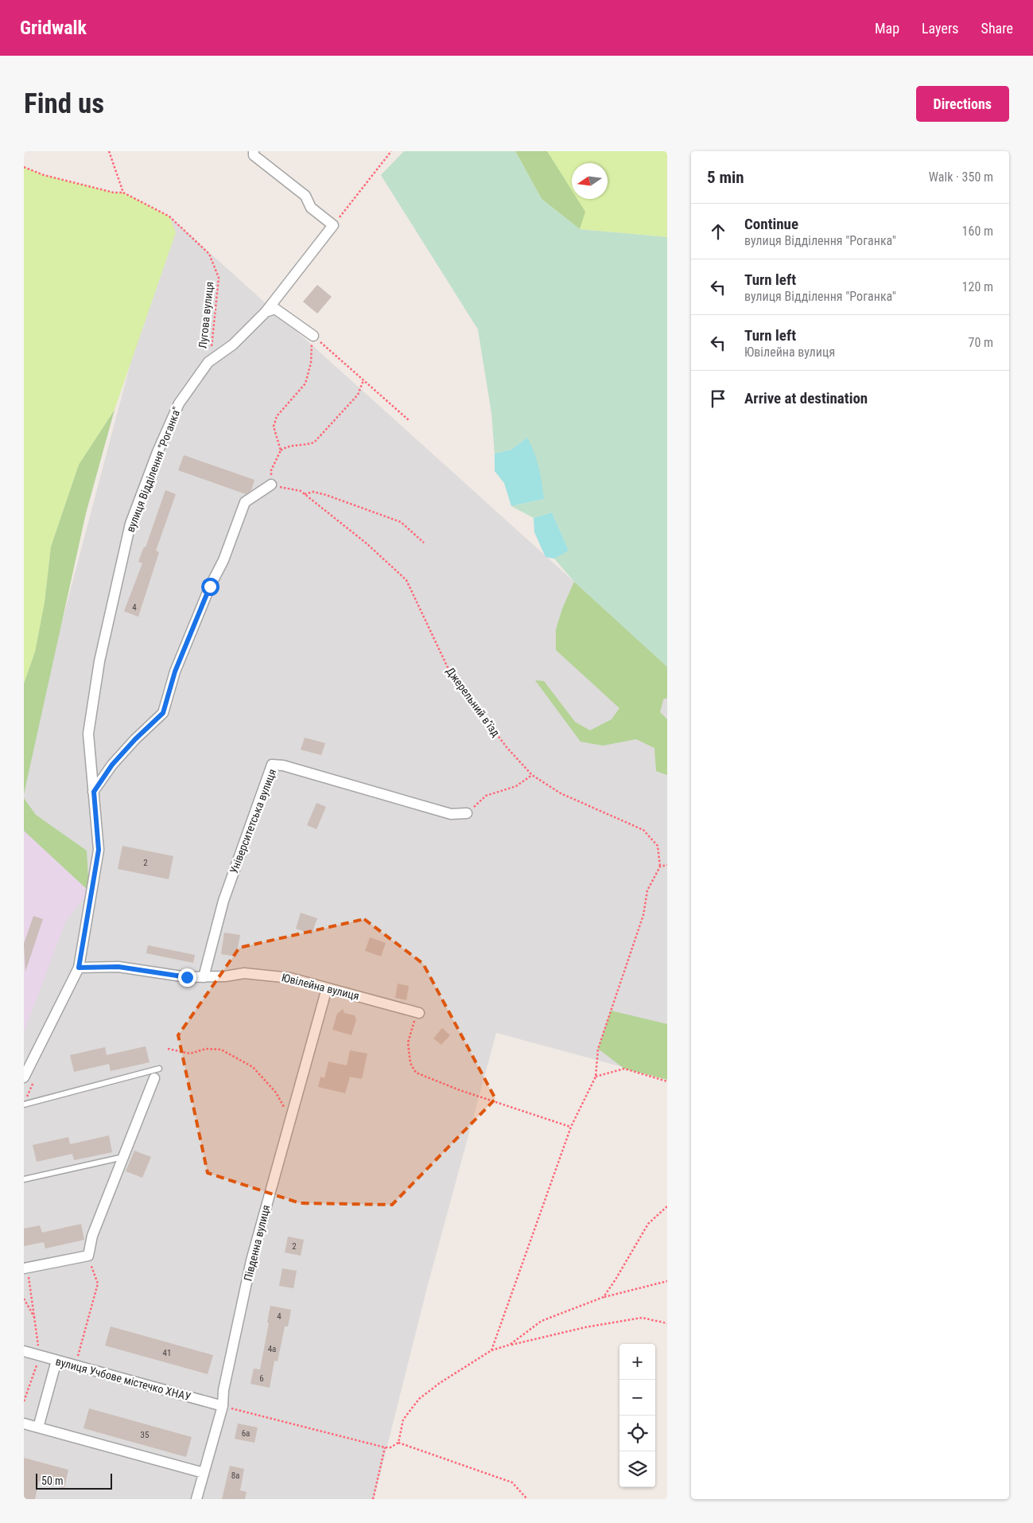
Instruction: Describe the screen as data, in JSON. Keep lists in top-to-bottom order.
{
  "streets": {
    "street": [
      "вулиця Відділення \"Роганка\"",
      "Університетська вулиця",
      "Ювілейна вулиця",
      "Південна вулиця",
      "вулиця Учбове містечко ХНАУ"
    ],
    "path": ["Лугова вулиця", "Джерельний в’їзд"]
  },
  "crossings": [
    ["Лугова вулиця", "вулиця Відділення \"Роганка\""],
    ["вулиця Відділення \"Роганка\"", "Ювілейна вулиця"],
    ["Університетська вулиця", "Ювілейна вулиця"],
    ["Ювілейна вулиця", "Південна вулиця"],
    ["Південна вулиця", "вулиця Учбове містечко ХНАУ"]
  ],
  "house_numbers": [
    "4",
    "2",
    "2",
    "4",
    "4а",
    "41",
    "6",
    "6а",
    "35",
    "8а"
  ],
  "scale_bar": "50 m",
  "north": "left",
  "page": {
    "header": "Gridwalk",
    "nav": ["Map", "Layers", "Share"],
    "buttons": "Directions",
    "title": "Find us",
    "heading": ["5 min", "Walk · 350 m"],
    "list": [
      ["Continue", "вулиця Відділення \"Роганка\"", "160 m"],
      ["Turn left", "вулиця Відділення \"Роганка\"", "120 m"],
      ["Turn left", "Ювілейна вулиця", "70 m"],
      "Arrive at destination"
    ],
    "map_buttons": ["+", "−"],
    "scale": "50 m"
  }
}
